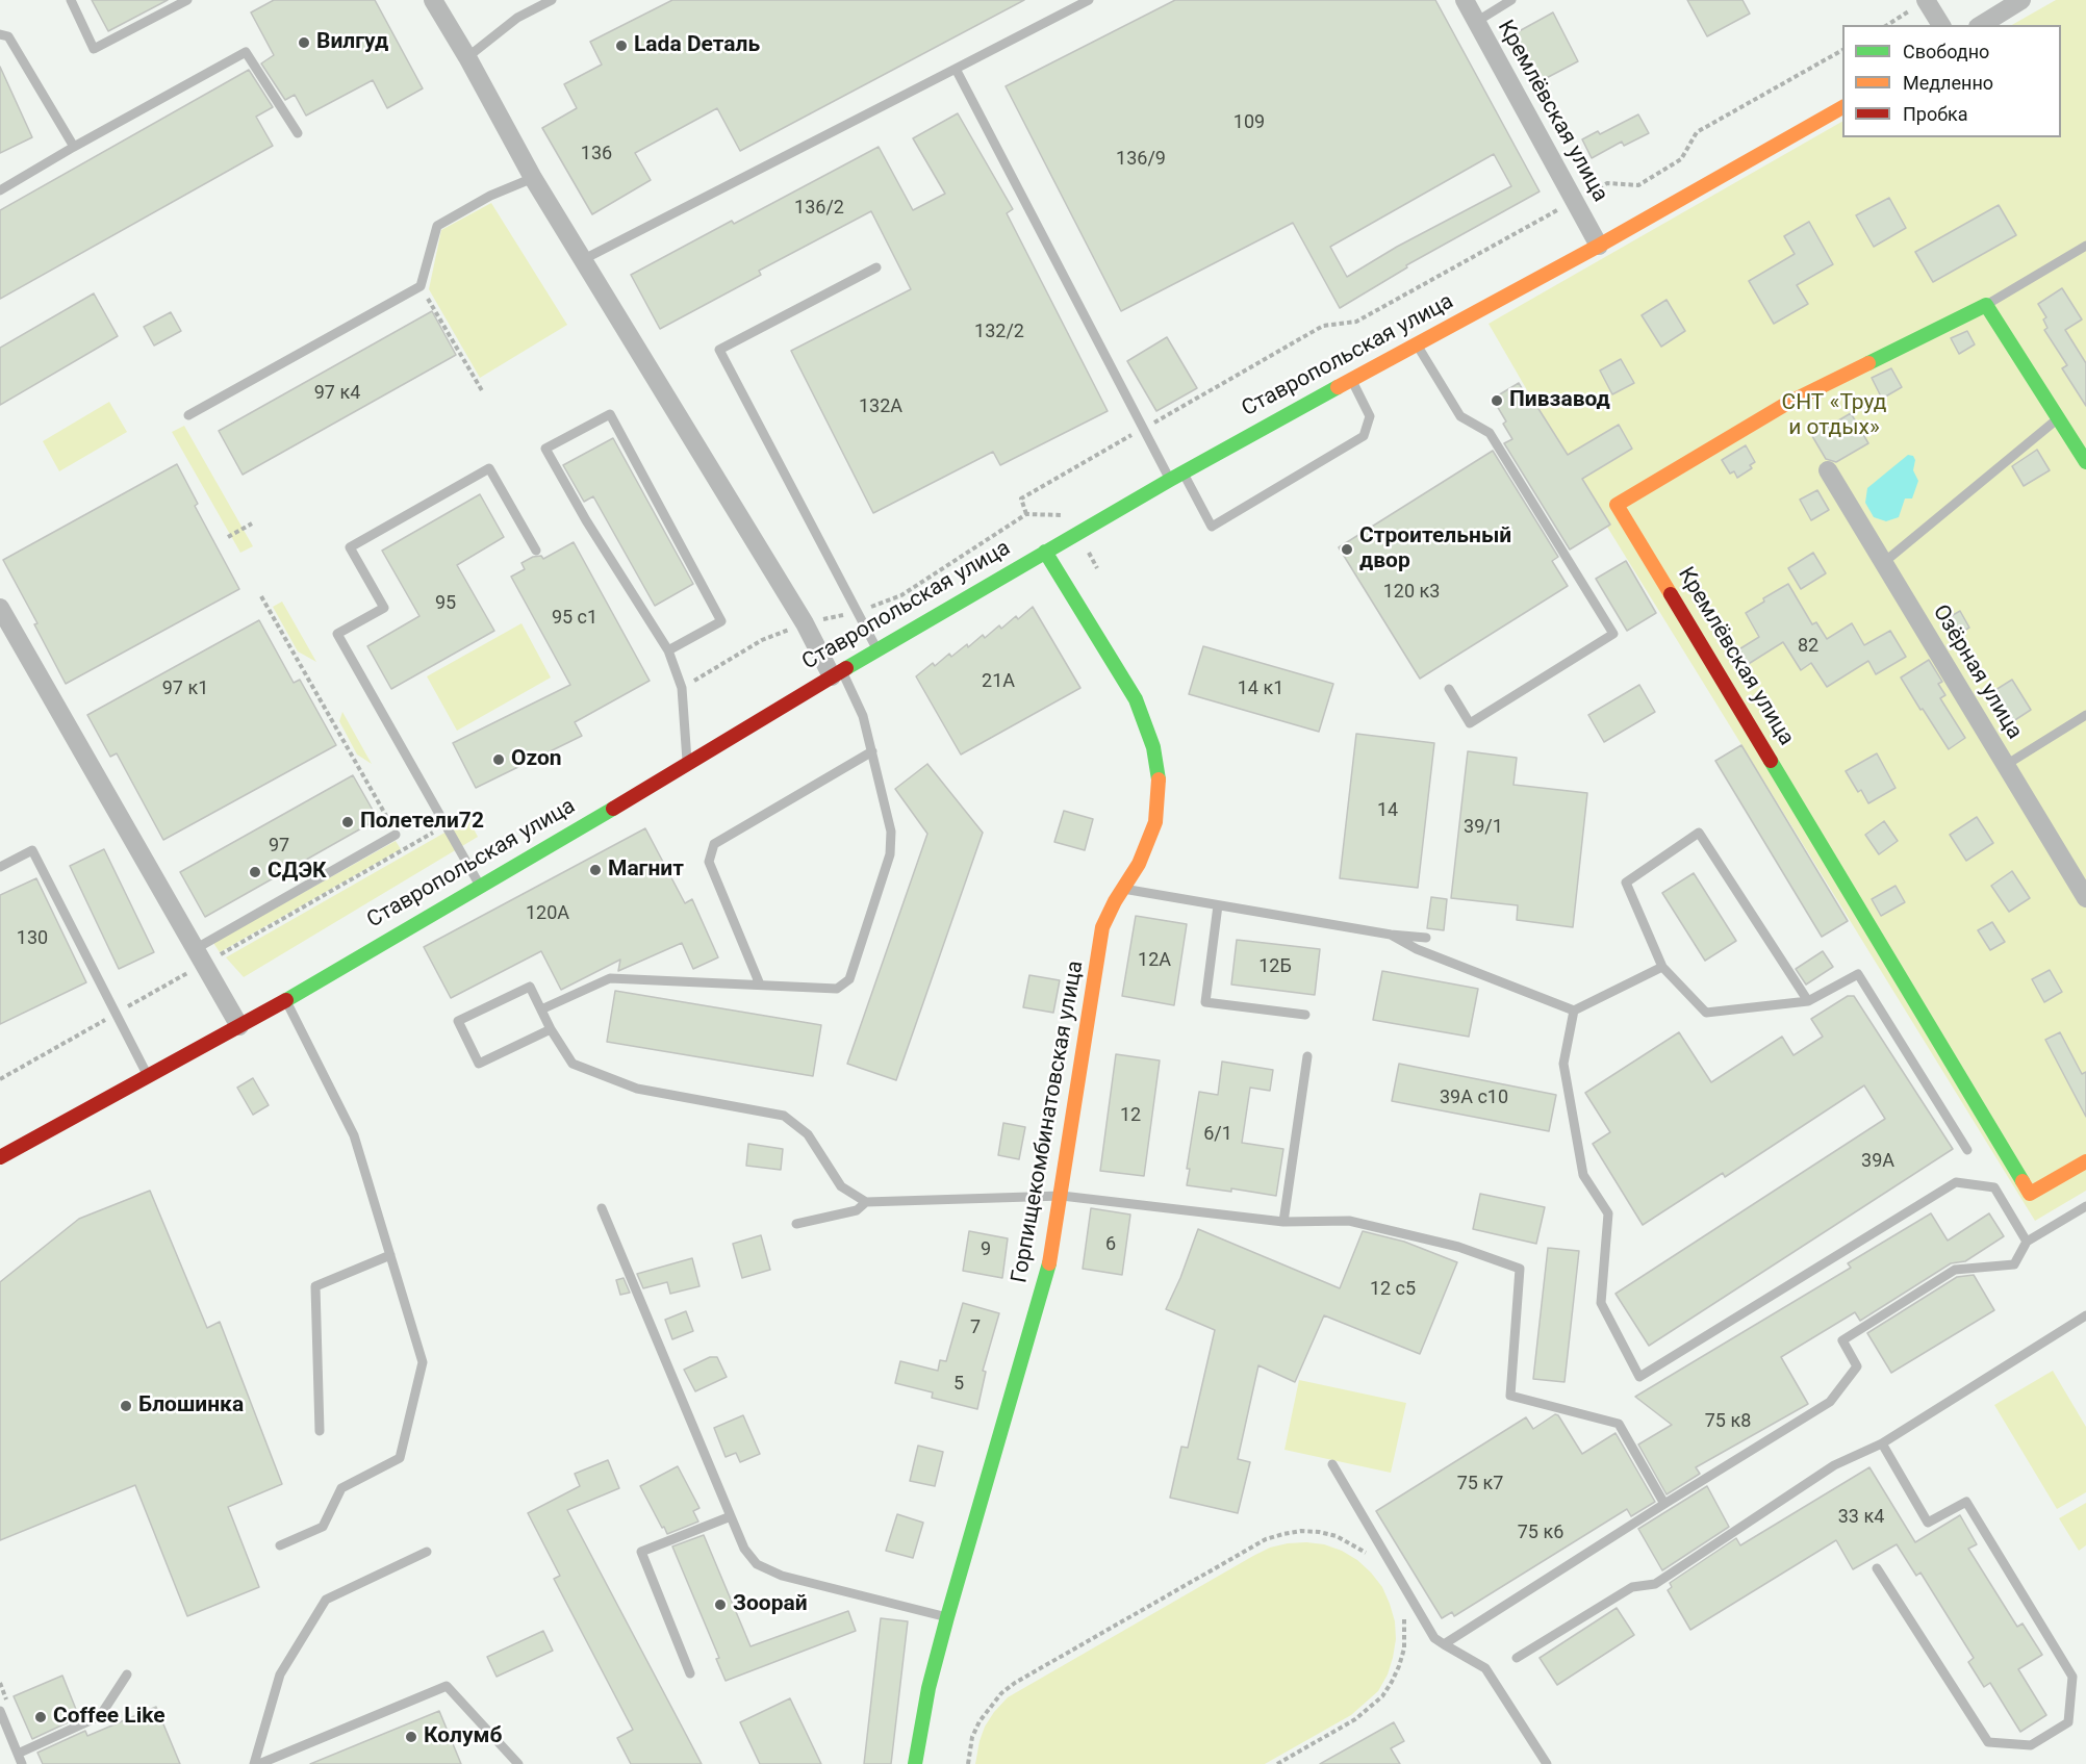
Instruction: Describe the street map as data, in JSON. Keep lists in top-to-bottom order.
{
  "streets": {
    "street": [
      "Кремлёвская улица",
      "Ставропольская улица",
      "Озёрная улица",
      "Горпищекомбинатовская улица"
    ]
  },
  "crossings": [
    ["Кремлёвская улица", "Ставропольская улица"],
    ["Ставропольская улица", "Горпищекомбинатовская улица"]
  ],
  "parks": ["СНТ «Труд и отдых»"],
  "places": [
    "Вилгуд",
    "Lada Dеталь",
    "Пивзавод",
    "Строительный двор",
    "Ozon",
    "Полетели72",
    "Магнит",
    "СДЭК",
    "Блошинка",
    "Зоорай",
    "Coffee Like",
    "Колумб"
  ],
  "house_numbers": [
    "109",
    "136",
    "136/9",
    "136/2",
    "132/2",
    "97 к4",
    "132А",
    "120 к3",
    "95",
    "95 с1",
    "82",
    "21А",
    "97 к1",
    "14 к1",
    "14",
    "39/1",
    "97",
    "120А",
    "130",
    "12А",
    "12Б",
    "39А с10",
    "12",
    "6/1",
    "39А",
    "6",
    "9",
    "12 с5",
    "7",
    "5",
    "75 к8",
    "75 к7",
    "33 к4",
    "75 к6"
  ],
  "legend": ["Свободно", "Медленно", "Пробка"]
}
